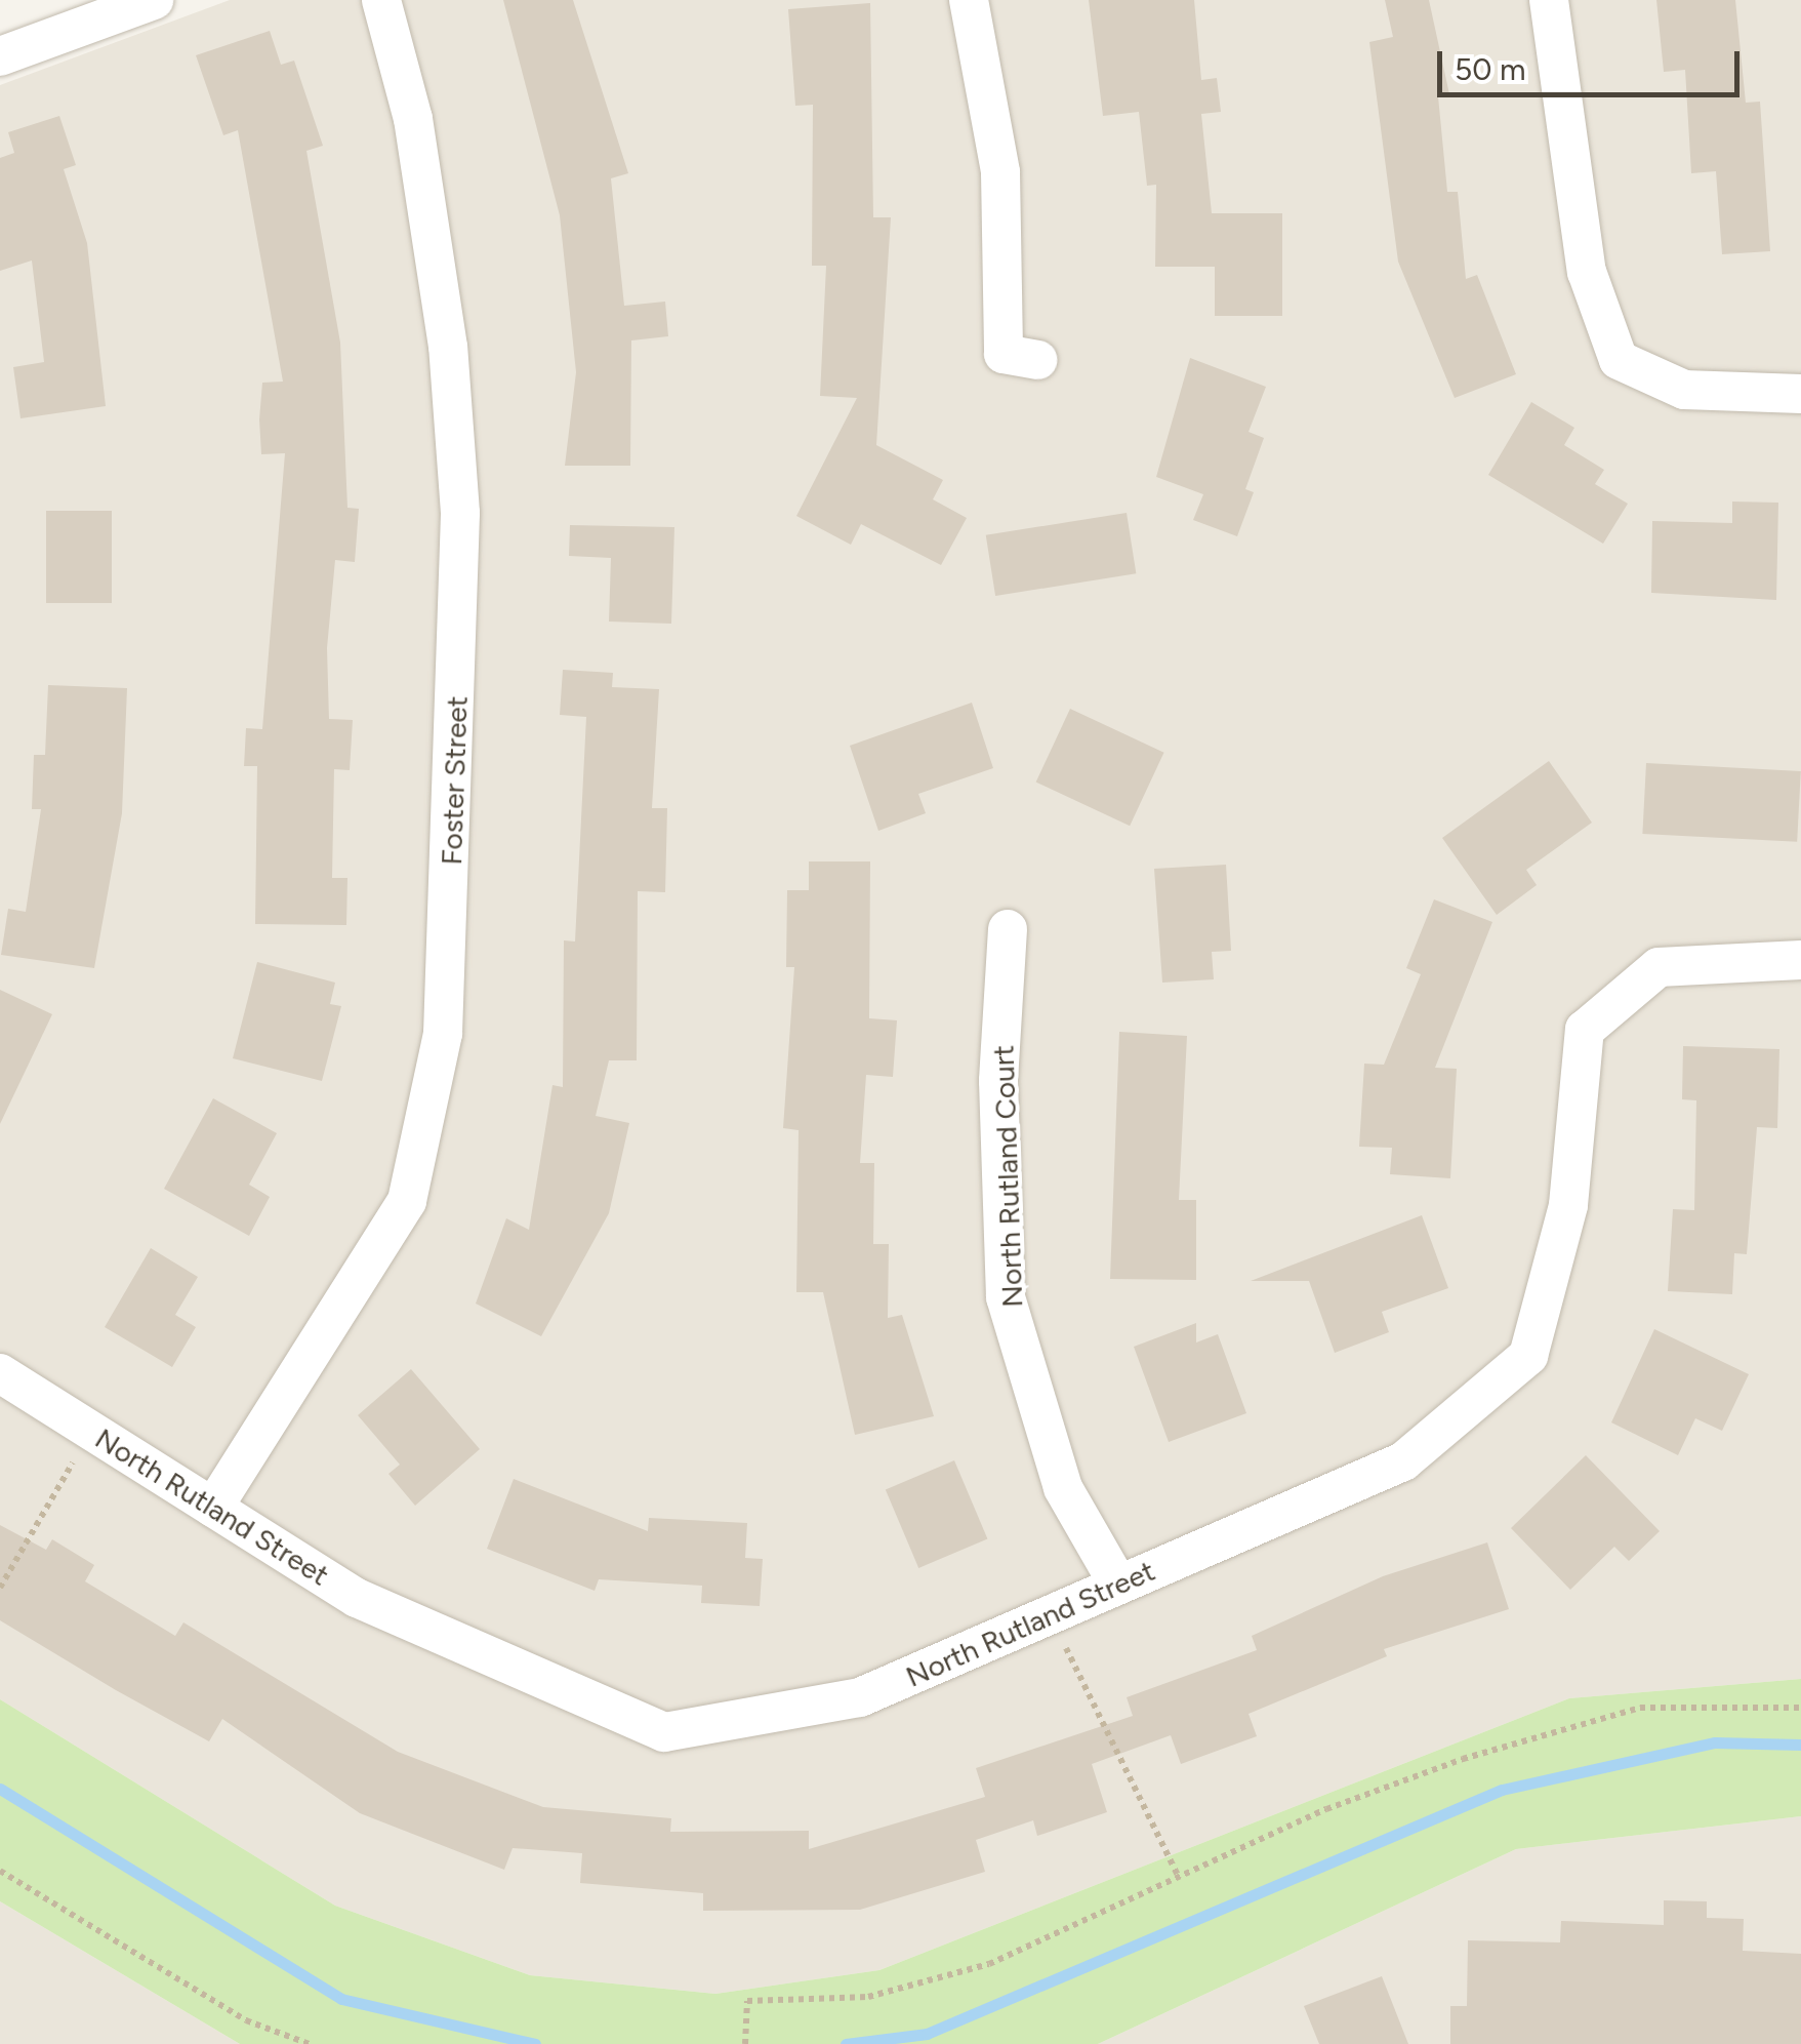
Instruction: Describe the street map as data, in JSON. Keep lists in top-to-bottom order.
{
  "streets": {
    "street": ["Foster Street", "North Rutland Court", "North Rutland Street"]
  },
  "crossings": [
    ["Foster Street", "North Rutland Street"],
    ["North Rutland Court", "North Rutland Street"]
  ],
  "scale_bar": "50 m"
}
